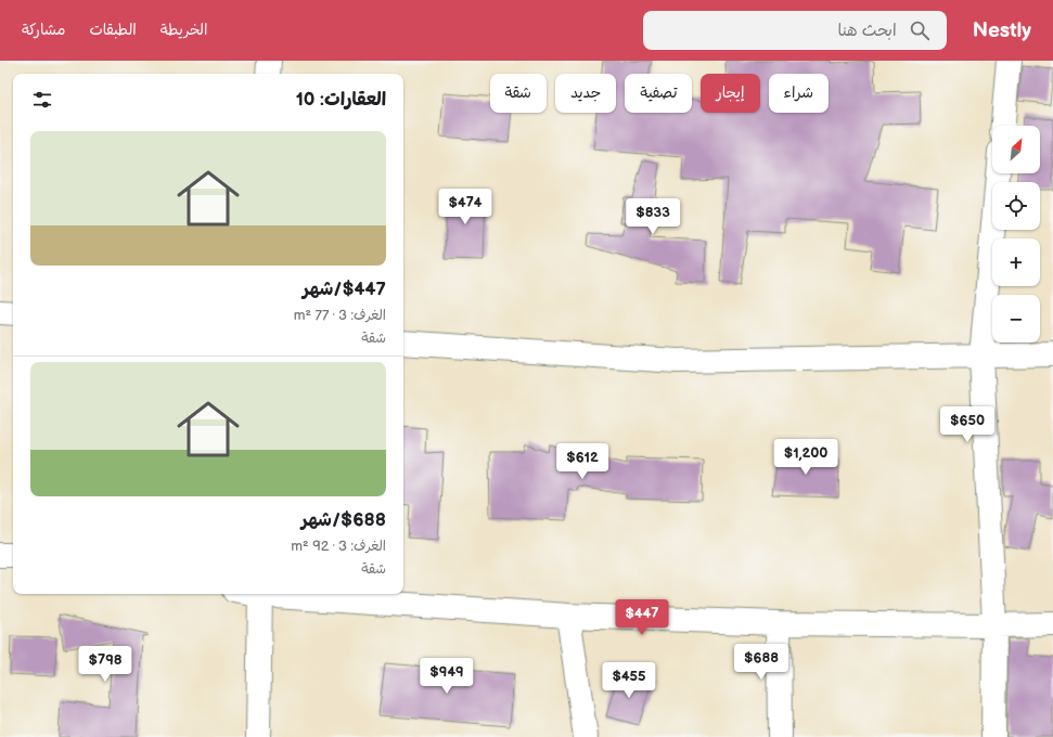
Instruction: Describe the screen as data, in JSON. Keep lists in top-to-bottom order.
{
  "north": "top right",
  "page": {
    "header": "Nestly",
    "search": "ابحث هنا",
    "nav": ["الخريطة", "الطبقات", "مشاركة"],
    "chip": [
      "شراء",
      "إيجار",
      "تصفية",
      "جديد",
      "شقة"
    ],
    "heading": "العقارات: 10",
    "map_buttons": ["+", "−"],
    "list": [
      {
        "name": "$447/شهر",
        "note": "الغرف: 3 · 77 m² · شقة"
      },
      {
        "name": "$688/شهر",
        "note": "الغرف: 3 · 92 m² · شقة"
      }
    ],
    "price": [
      "$474",
      "$833",
      "$650",
      "$1,200",
      "$612",
      "$447",
      "$688",
      "$798",
      "$949",
      "$455"
    ]
  }
}
